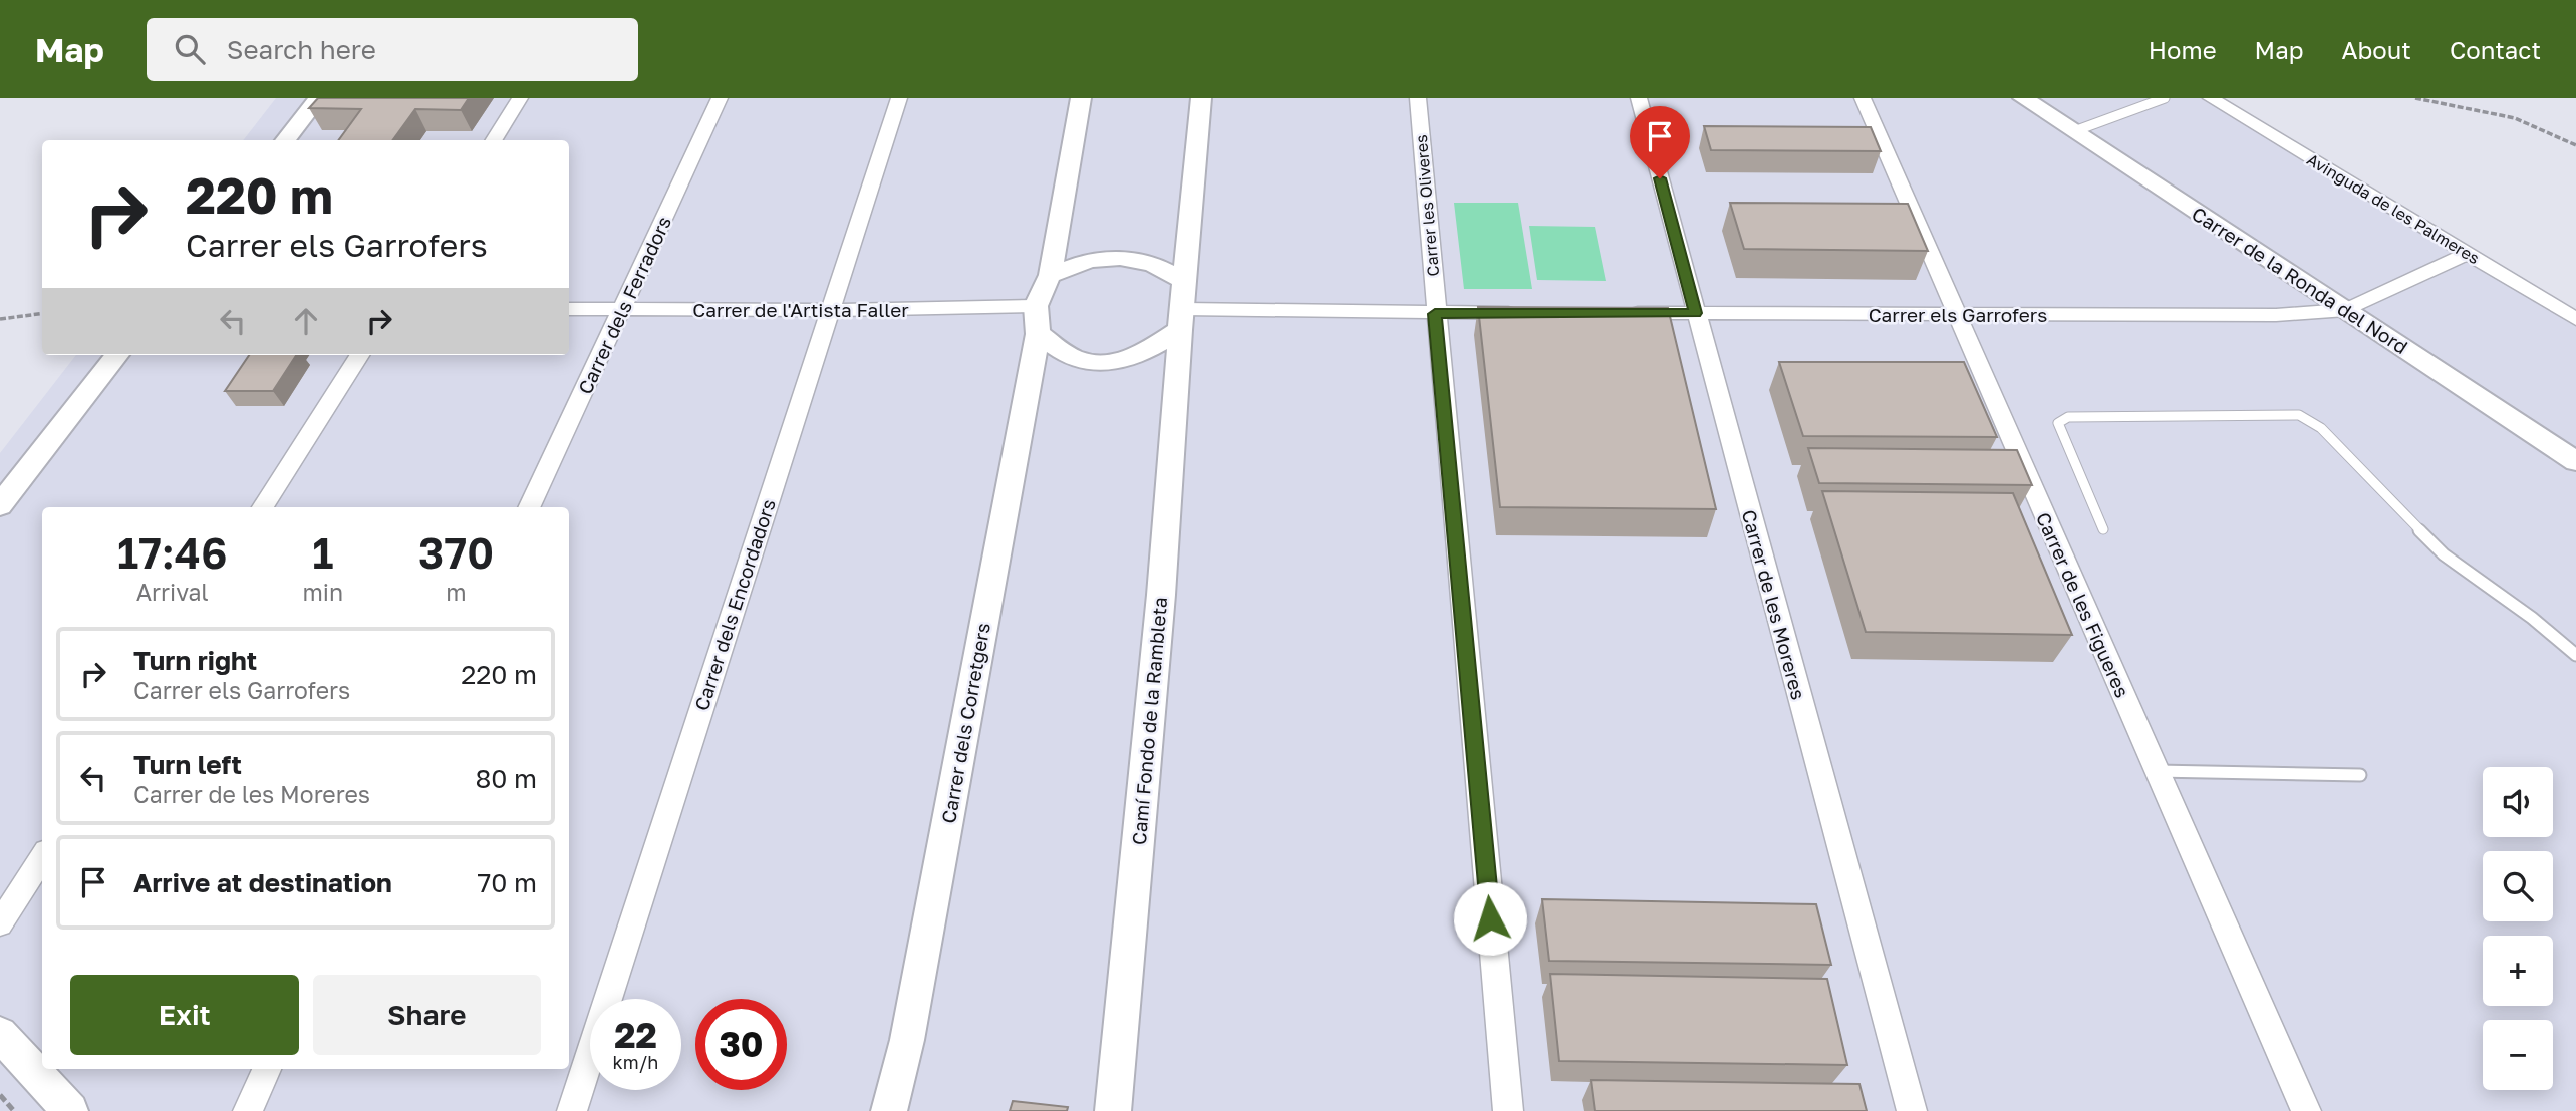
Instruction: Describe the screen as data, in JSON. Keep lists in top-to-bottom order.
{
  "streets": {
    "street": [
      "Carrer les Oliveres",
      "Avinguda de les Palmeres",
      "Carrer de la Ronda del Nord",
      "Carrer dels Ferradors",
      "Carrer de l'Artista Faller",
      "Carrer els Garrofers",
      "Carrer dels Encordadors",
      "Carrer de les Moreres",
      "Carrer de les Figueres",
      "Camí Fondo de la Rambleta",
      "Carrer dels Corretgers"
    ]
  },
  "crossings": [
    ["Avinguda de les Palmeres", "Carrer els Garrofers"],
    ["Carrer de la Ronda del Nord", "Carrer els Garrofers"],
    ["Carrer dels Ferradors", "Carrer de l'Artista Faller"],
    ["Carrer de l'Artista Faller", "Carrer dels Encordadors"],
    ["Carrer de l'Artista Faller", "Camí Fondo de la Rambleta"],
    ["Carrer de l'Artista Faller", "Carrer dels Corretgers"],
    ["Carrer els Garrofers", "Carrer de les Moreres"],
    ["Carrer els Garrofers", "Carrer de les Figueres"],
    ["Camí Fondo de la Rambleta", "Carrer dels Corretgers"]
  ],
  "page": {
    "header": "Map",
    "search": "Search here",
    "nav": [
      "Home",
      "Map",
      "About",
      "Contact"
    ],
    "turn": ["220 m", "Carrer els Garrofers"],
    "eta": [
      "17:46",
      "Arrival",
      "1",
      "min",
      "370",
      "m"
    ],
    "list": [
      {
        "name": "Turn right",
        "note": "Carrer els Garrofers",
        "value": "220 m"
      },
      {
        "name": "Turn left",
        "note": "Carrer de les Moreres",
        "value": "80 m"
      },
      {
        "name": "Arrive at destination",
        "value": "70 m"
      }
    ],
    "map_buttons": ["+", "−"],
    "buttons": ["Exit", "Share"],
    "speed": "22 km/h",
    "limit": "30"
  }
}
